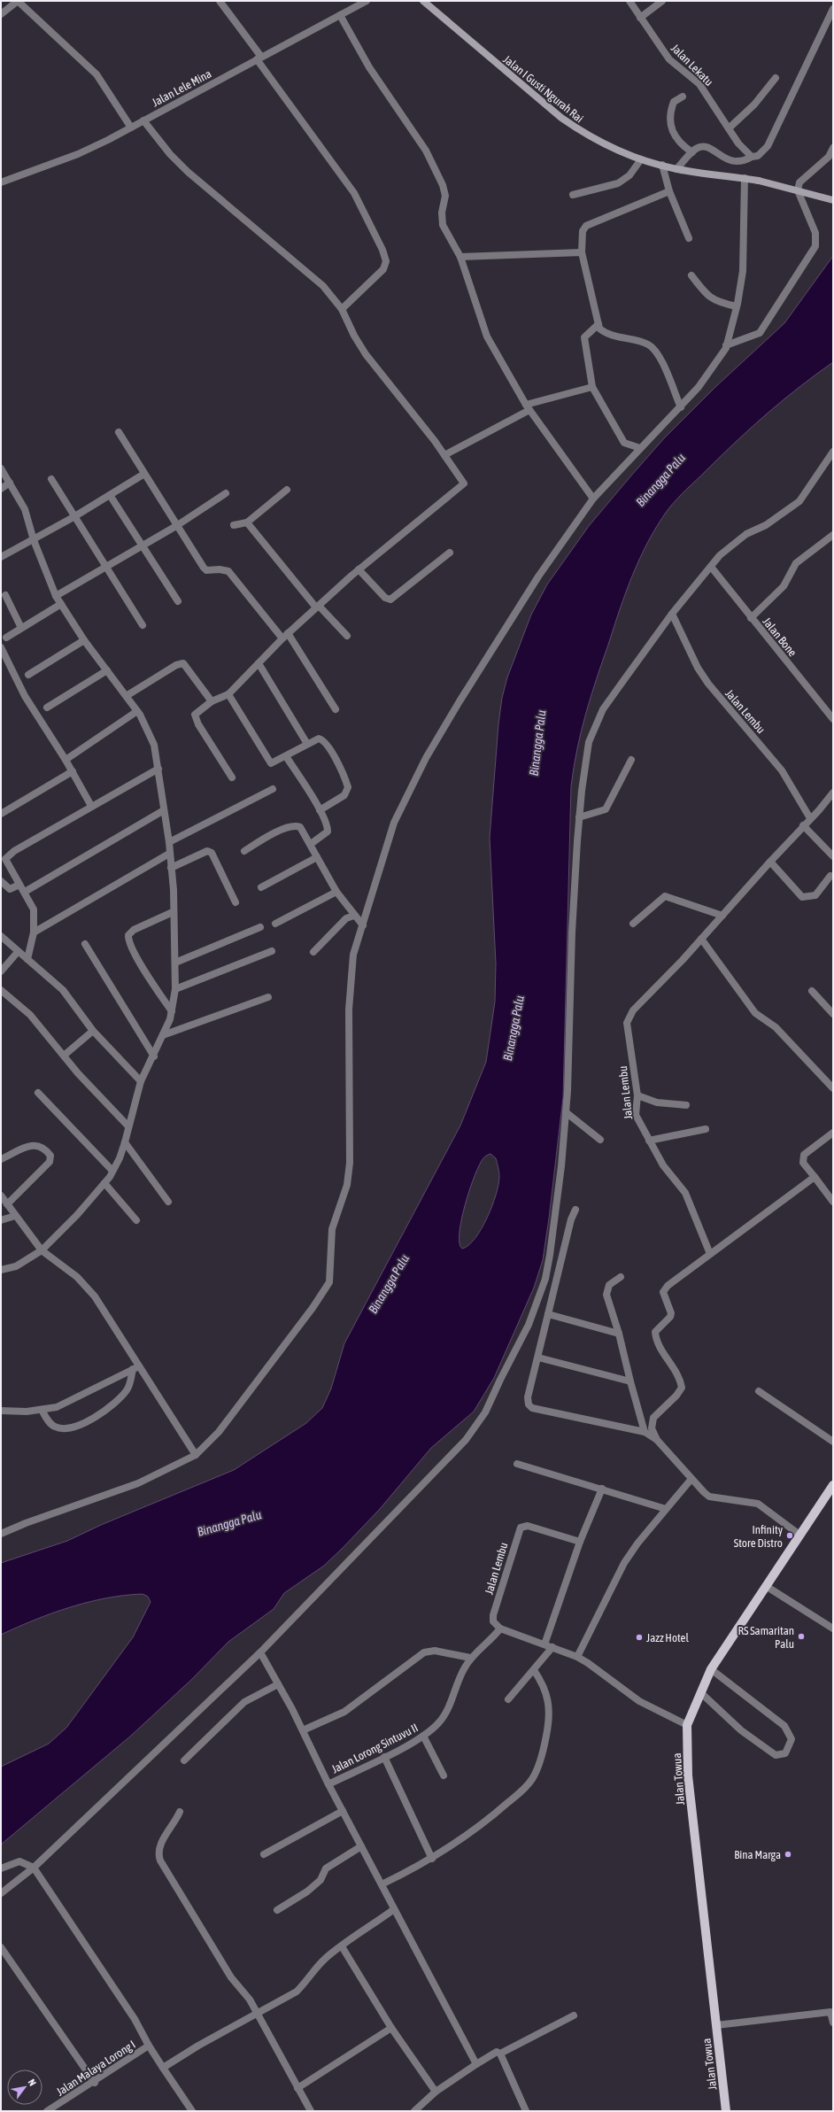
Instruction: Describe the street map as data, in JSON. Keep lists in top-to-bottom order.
{
  "streets": {
    "main road": ["Jalan I Gusti Ngurah Rai", "Jalan Towua"],
    "street": [
      "Jalan Lekatu",
      "Jalan Lele Mina",
      "Jalan Bone",
      "Jalan Lembu",
      "Jalan Lorong Sintuvu II",
      "Jalan Malaya Lorong I"
    ]
  },
  "crossings": [
    ["Jalan Lembu", "Jalan Lorong Sintuvu II"]
  ],
  "water": ["Binangga Palu"],
  "places": [
    "Infinity Store Distro",
    "RS Samaritan Palu",
    "Jazz Hotel",
    "Bina Marga"
  ],
  "north": "top right"
}
